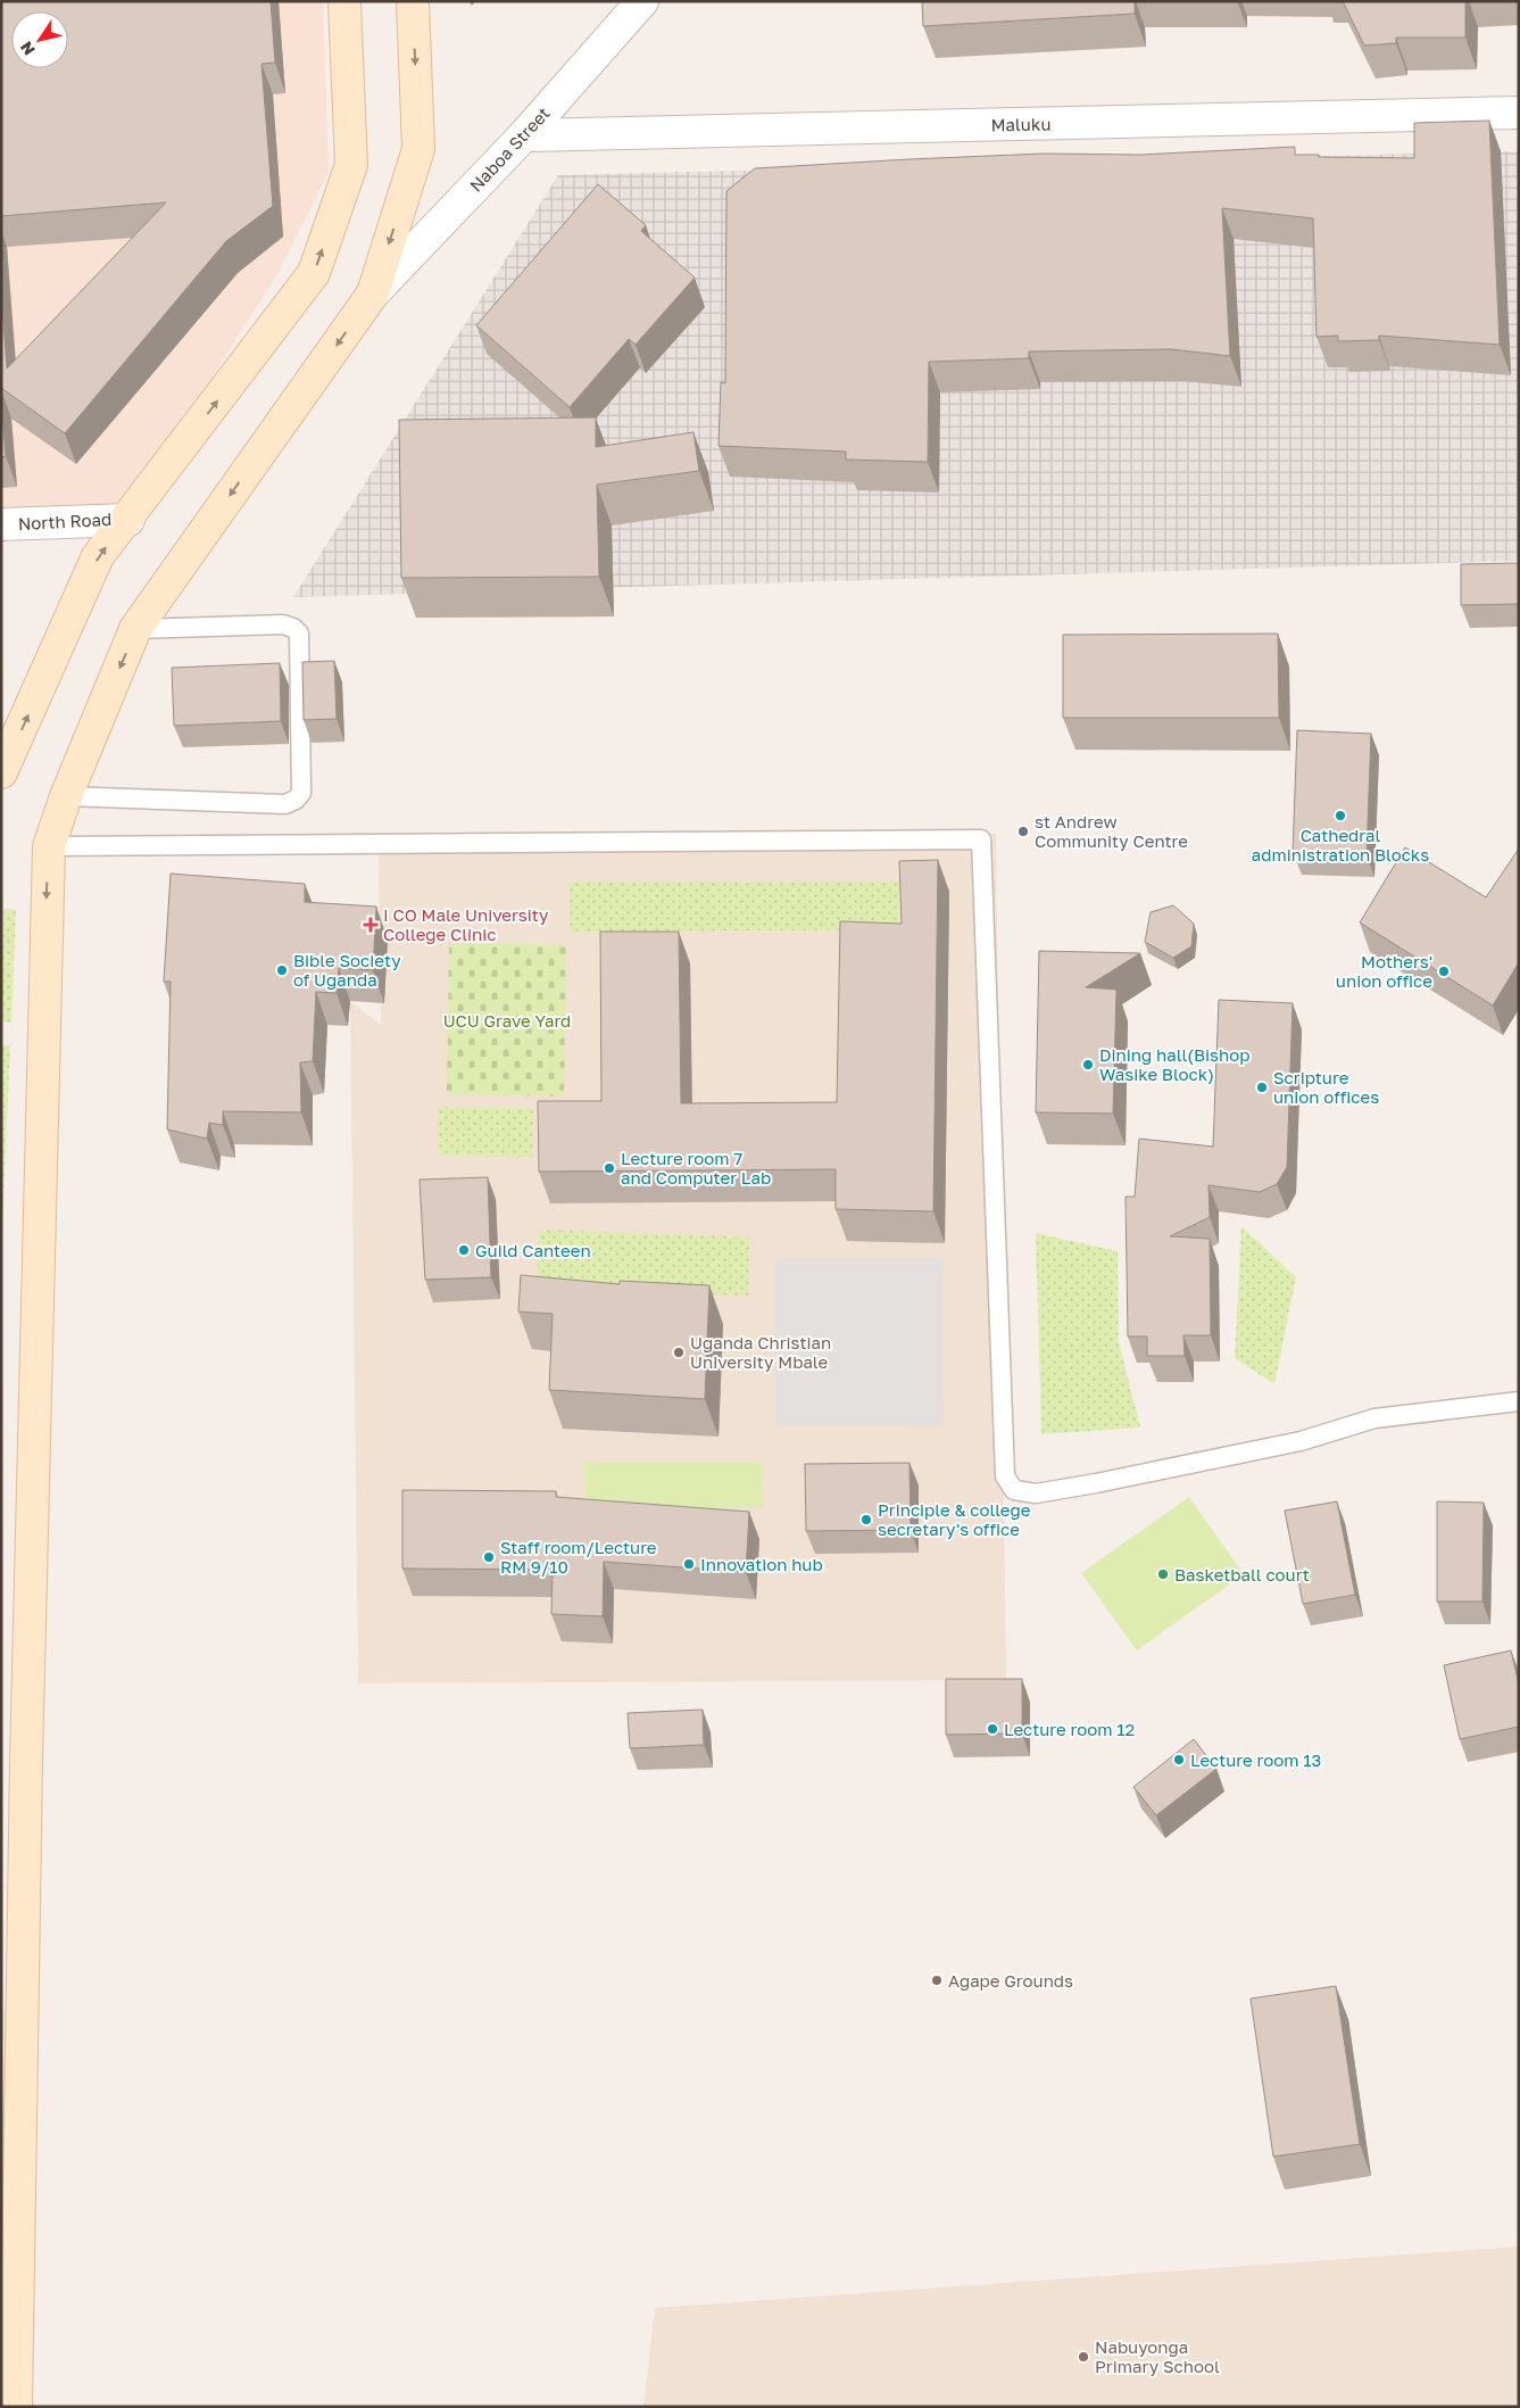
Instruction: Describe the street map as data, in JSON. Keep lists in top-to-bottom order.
{
  "streets": {
    "street": ["Maluku", "Naboa Street", "North Road"]
  },
  "crossings": [
    ["Maluku", "Naboa Street"]
  ],
  "parks": ["UCU Grave Yard"],
  "places": {
    "other": [
      "Cathedral administration Blocks",
      "st Andrew Community Centre",
      "Bible Society of Uganda",
      "Mothers' union office",
      "Dining hall(Bishop Wasike Block)",
      "Scripture union offices",
      "Lecture room 7 and Computer Lab",
      "Guild Canteen",
      "Uganda Christian University Mbale",
      "Principle & college secretary's office",
      "Staff room/Lecture RM 9/10",
      "Innovation hub",
      "Basketball court",
      "Lecture room 12",
      "Lecture room 13",
      "Agape Grounds",
      "Nabuyonga Primary School"
    ],
    "health": ["I CO Male University College Clinic"]
  },
  "north": "bottom left"
}
